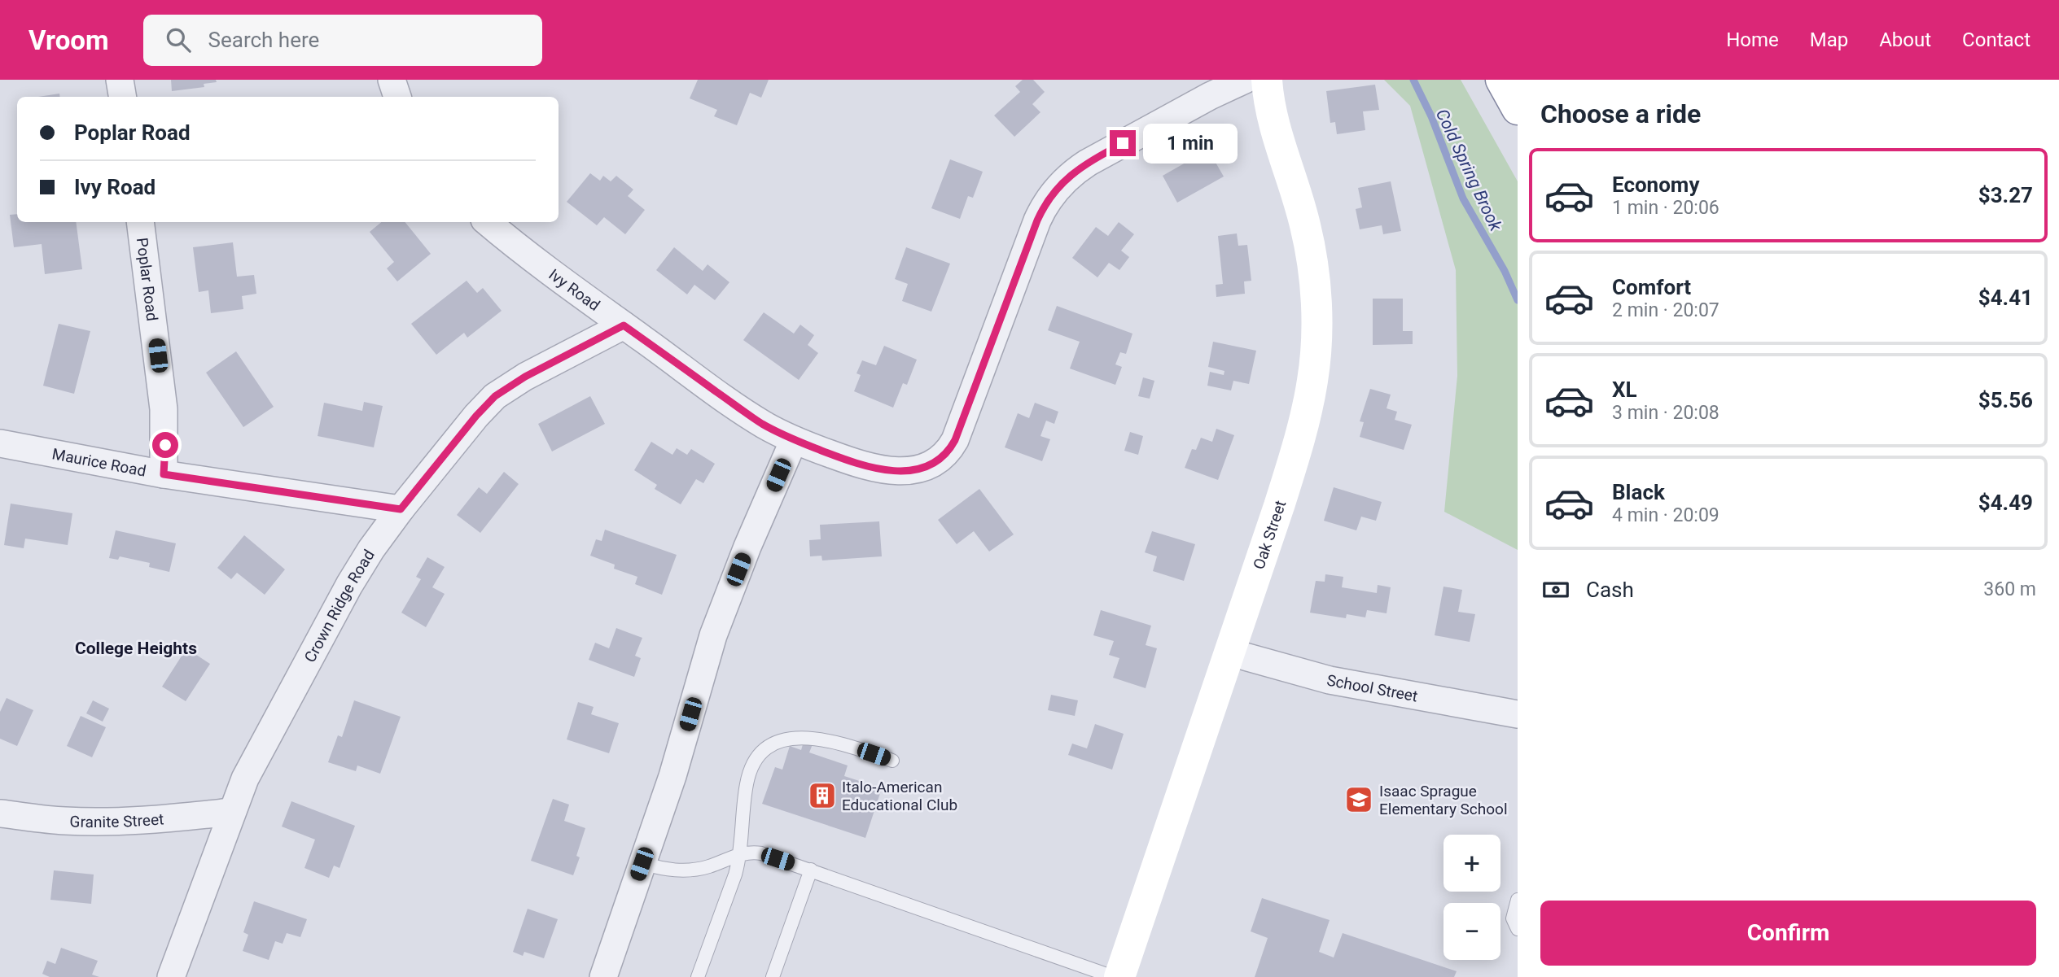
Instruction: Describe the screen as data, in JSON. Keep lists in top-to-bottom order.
{
  "streets": {
    "main road": ["Oak Street"],
    "street": [
      "Poplar Road",
      "Ivy Road",
      "Maurice Road",
      "Crown Ridge Road",
      "School Street",
      "Granite Street"
    ]
  },
  "crossings": [
    ["Poplar Road", "Maurice Road"],
    ["Ivy Road", "Crown Ridge Road"],
    ["Maurice Road", "Crown Ridge Road"],
    ["Oak Street", "School Street"],
    ["Crown Ridge Road", "Granite Street"]
  ],
  "districts": ["College Heights"],
  "water": ["Cold Spring Brook"],
  "places": {
    "building": ["Italo-American Educational Club"],
    "school or university": ["Isaac Sprague Elementary School"]
  },
  "page": {
    "header": "Vroom",
    "search": "Search here",
    "nav": [
      "Home",
      "Map",
      "About",
      "Contact"
    ],
    "heading": "Choose a ride",
    "banner": ["Poplar Road", "Ivy Road"],
    "bubble": "1 min",
    "list": [
      {
        "name": "Economy",
        "note": "1 min · 20:06",
        "value": "$3.27"
      },
      {
        "name": "Comfort",
        "note": "2 min · 20:07",
        "value": "$4.41"
      },
      {
        "name": "XL",
        "note": "3 min · 20:08",
        "value": "$5.56"
      },
      {
        "name": "Black",
        "note": "4 min · 20:09",
        "value": "$4.49"
      }
    ],
    "pay": ["Cash", "360 m"],
    "map_buttons": ["+", "−"],
    "buttons": "Confirm"
  }
}
